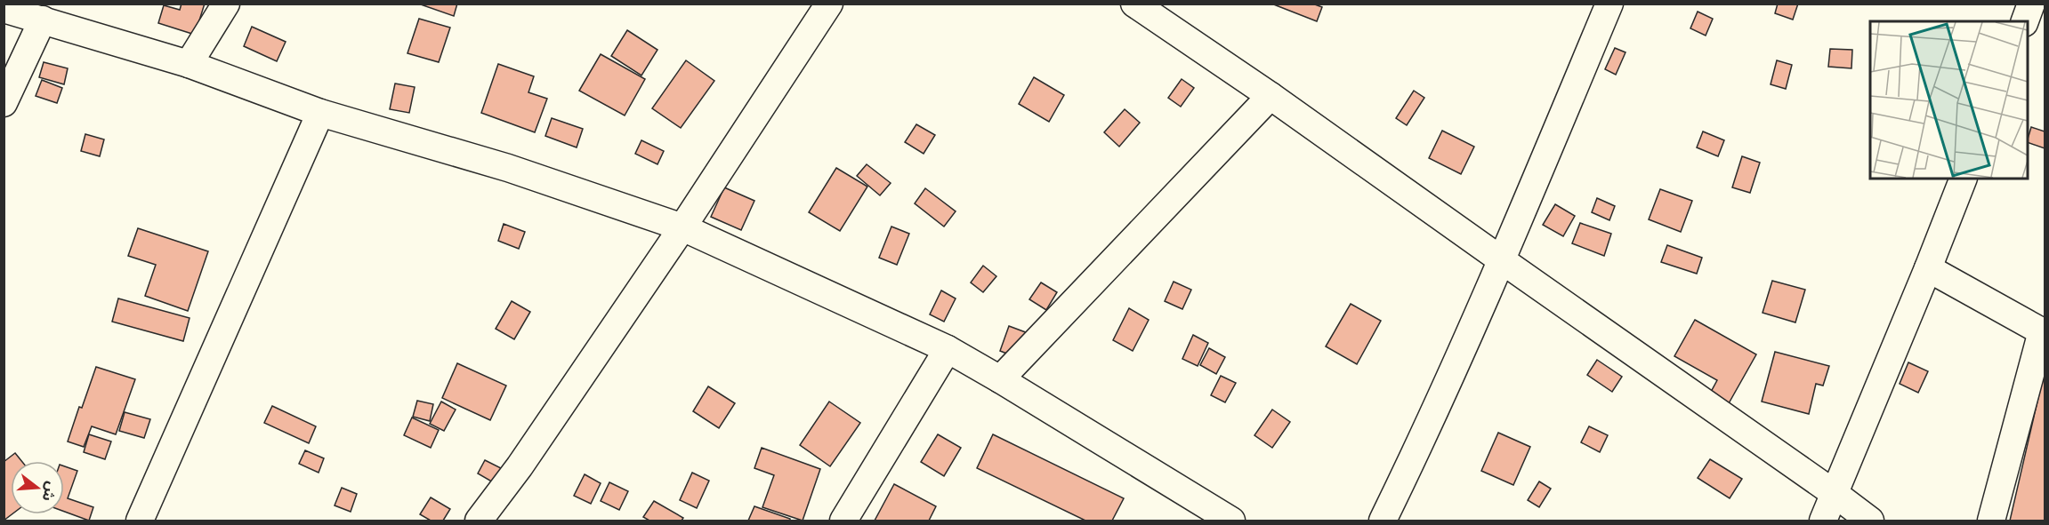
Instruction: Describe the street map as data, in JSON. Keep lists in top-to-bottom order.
{
  "north": "right"
}
